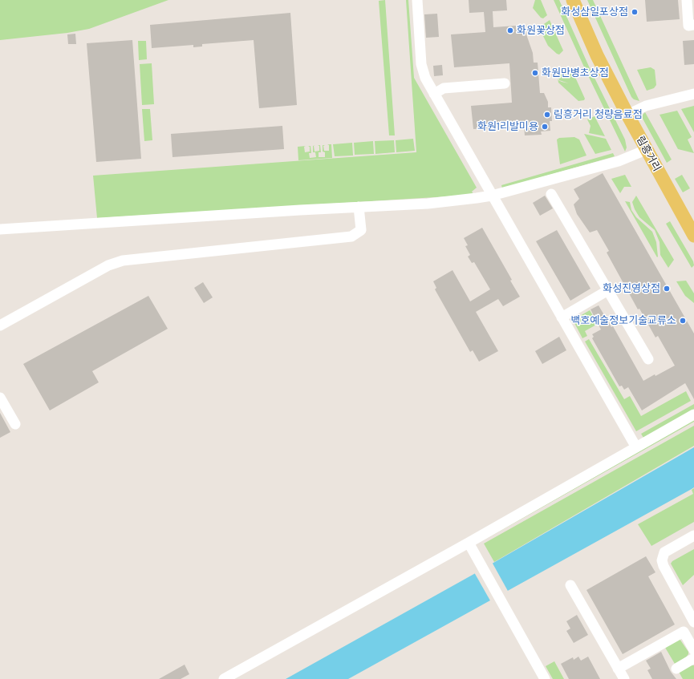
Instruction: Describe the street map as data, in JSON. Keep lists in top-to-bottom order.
{
  "streets": {
    "main road": ["림흥거리"]
  },
  "places": [
    "화성삼일포상점",
    "화원꽃상점",
    "화원만병초상점",
    "림흥거리 청량음료점",
    "화원1리발미용",
    "화성진영상점",
    "백호예술정보기술교류소"
  ]
}
